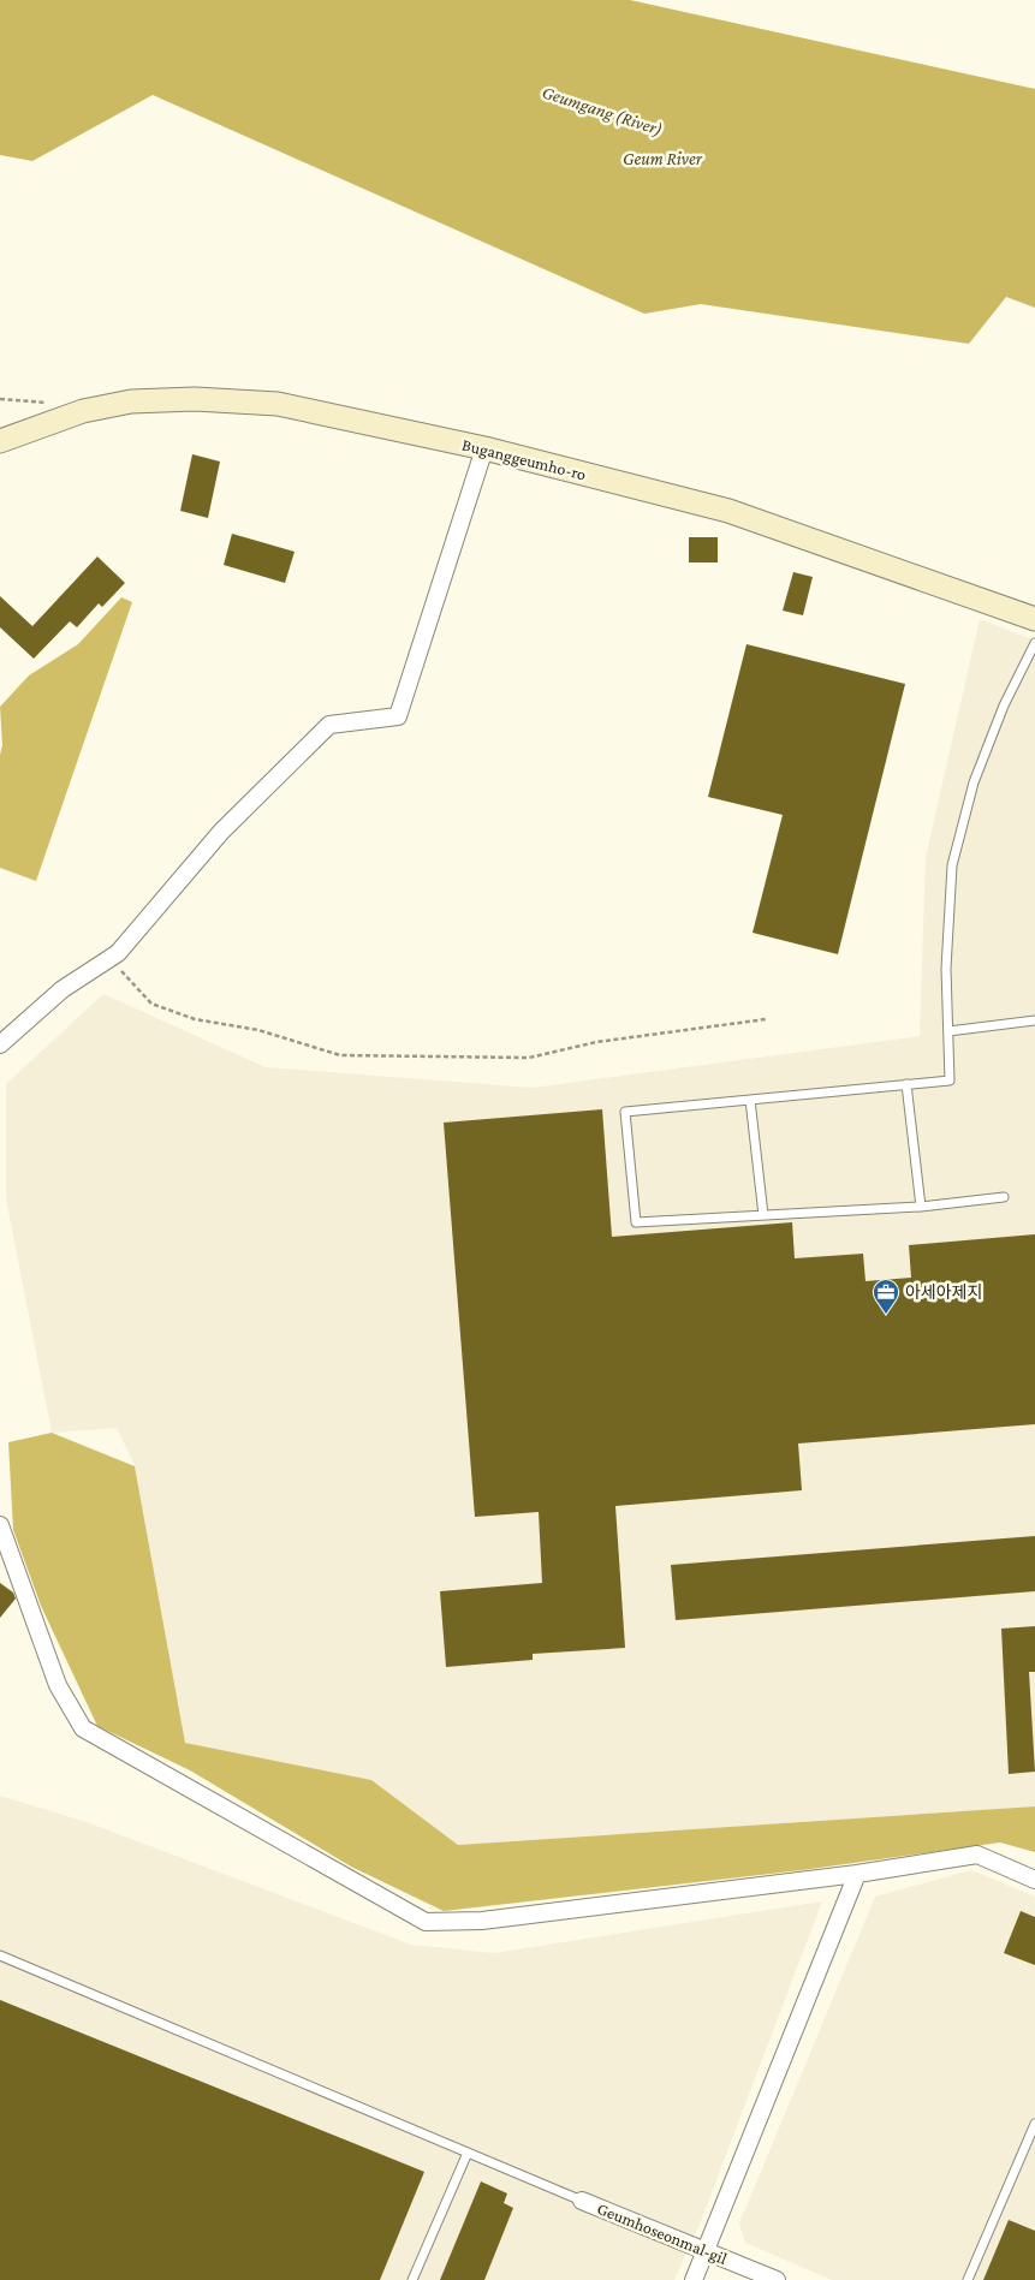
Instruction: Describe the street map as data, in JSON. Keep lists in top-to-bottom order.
{
  "streets": {
    "street": ["Buganggeumho-ro", "Geumhoseonmal-gil"]
  },
  "water": ["Geumgang (River)", "Geum River"],
  "places": {
    "office": ["아세아제지"]
  }
}
